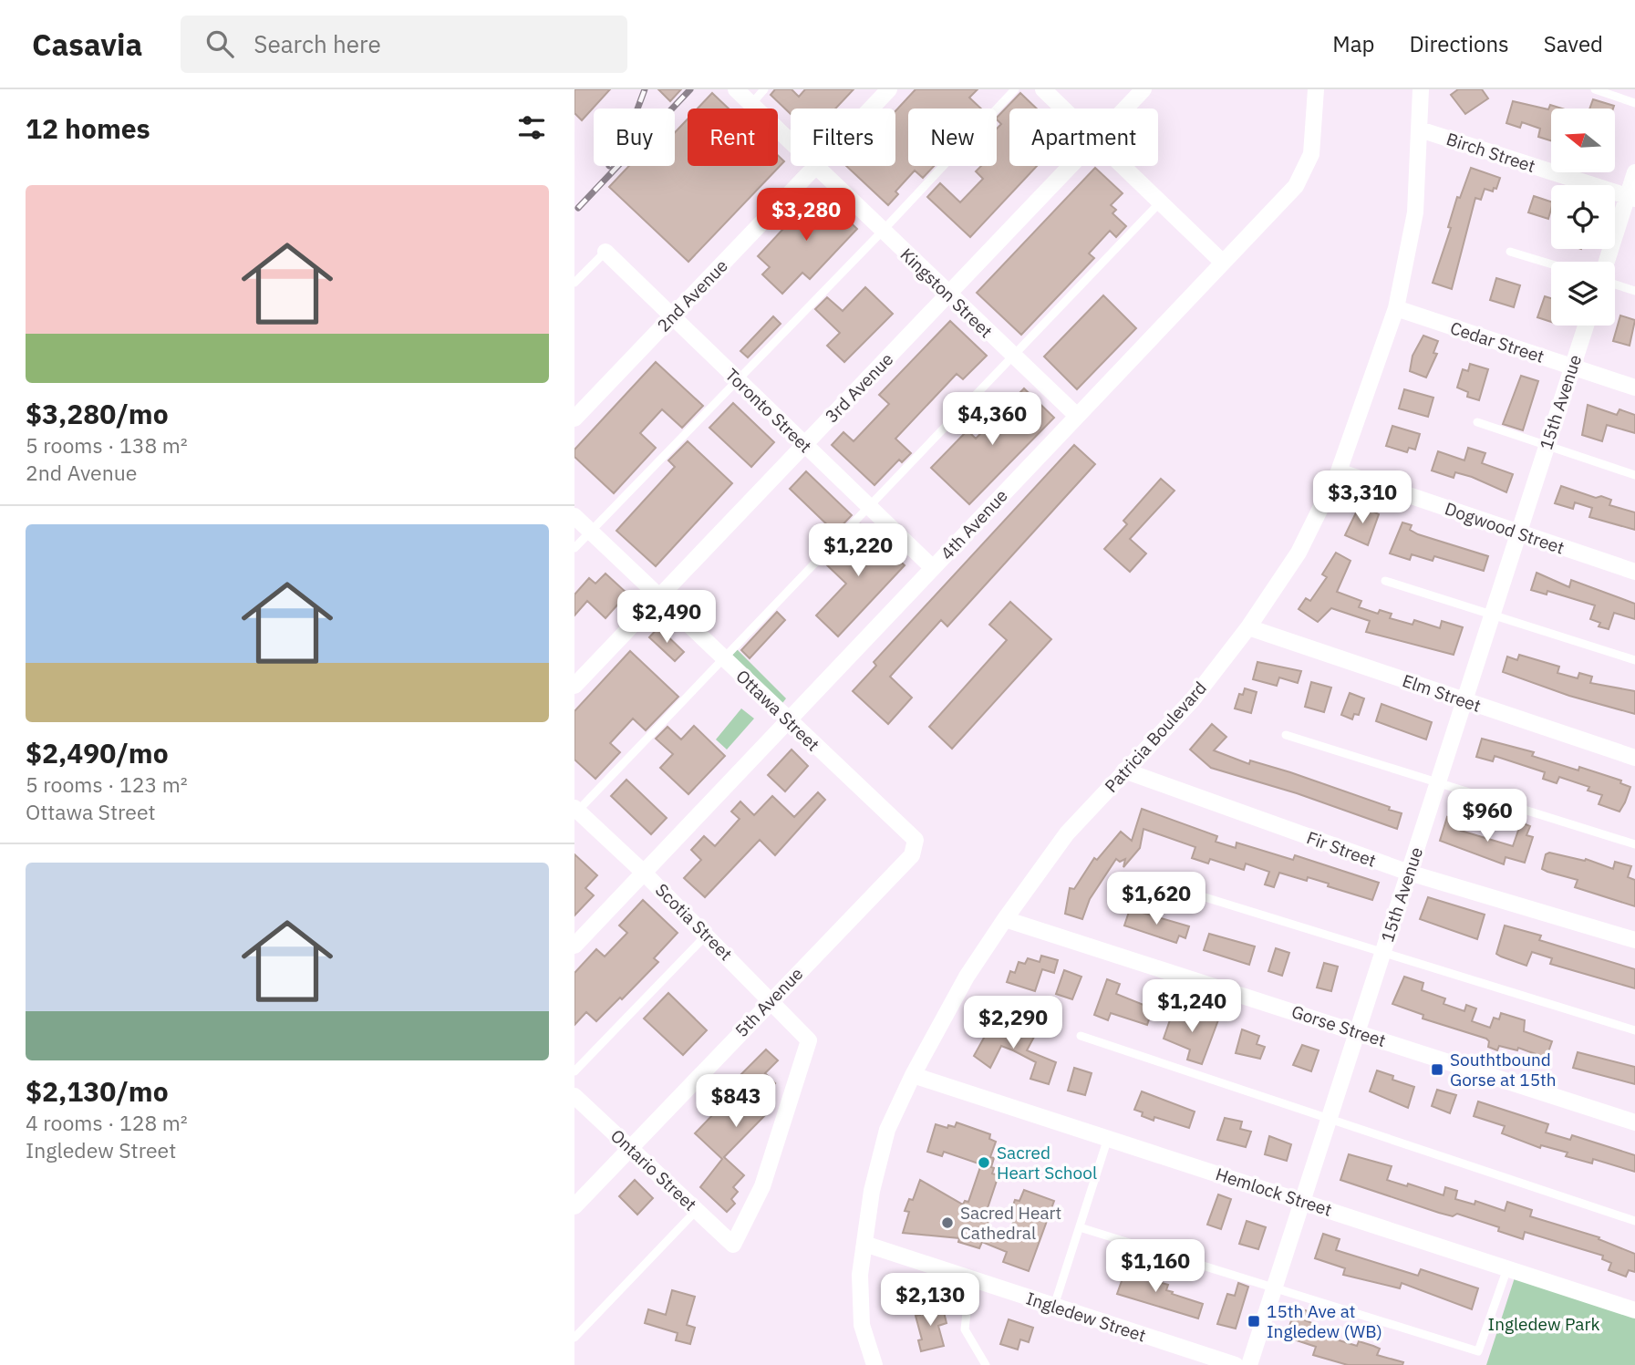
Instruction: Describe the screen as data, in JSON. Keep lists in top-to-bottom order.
{
  "streets": {
    "street": [
      "Birch Street",
      "Kingston Street",
      "2nd Avenue",
      "Cedar Street",
      "3rd Avenue",
      "15th Avenue",
      "Toronto Street",
      "4th Avenue",
      "Dogwood Street",
      "Elm Street",
      "Ottawa Street",
      "Patricia Boulevard",
      "Fir Street",
      "Scotia Street",
      "5th Avenue",
      "Gorse Street",
      "Ontario Street",
      "Hemlock Street",
      "Ingledew Street"
    ]
  },
  "crossings": [
    ["Birch Street", "Patricia Boulevard"],
    ["Kingston Street", "2nd Avenue"],
    ["Kingston Street", "3rd Avenue"],
    ["Kingston Street", "4th Avenue"],
    ["2nd Avenue", "Toronto Street"],
    ["Cedar Street", "15th Avenue"],
    ["Cedar Street", "Patricia Boulevard"],
    ["3rd Avenue", "Toronto Street"],
    ["3rd Avenue", "Ottawa Street"],
    ["15th Avenue", "Dogwood Street"],
    ["15th Avenue", "Elm Street"],
    ["15th Avenue", "Fir Street"],
    ["15th Avenue", "Gorse Street"],
    ["15th Avenue", "Hemlock Street"],
    ["Toronto Street", "4th Avenue"],
    ["4th Avenue", "Ottawa Street"],
    ["4th Avenue", "Scotia Street"],
    ["Dogwood Street", "Patricia Boulevard"],
    ["Elm Street", "Patricia Boulevard"],
    ["Ottawa Street", "5th Avenue"],
    ["Patricia Boulevard", "Fir Street"],
    ["Patricia Boulevard", "Gorse Street"],
    ["Patricia Boulevard", "Hemlock Street"],
    ["Patricia Boulevard", "Ingledew Street"],
    ["Scotia Street", "5th Avenue"],
    ["Scotia Street", "Ontario Street"],
    ["5th Avenue", "Ontario Street"]
  ],
  "parks": ["Ingledew Park"],
  "places": {
    "transit": ["Southtbound Gorse at 15th", "15th Ave at Ingledew (WB)"],
    "other": ["Sacred Heart School", "Sacred Heart Cathedral"]
  },
  "north": "left",
  "page": {
    "header": "Casavia",
    "search": "Search here",
    "nav": ["Map", "Directions", "Saved"],
    "heading": "12 homes",
    "chip": [
      "Buy",
      "Rent",
      "Filters",
      "New",
      "Apartment"
    ],
    "list": [
      {
        "name": "$3,280/mo",
        "note": "5 rooms · 138 m² · 2nd Avenue"
      },
      {
        "name": "$2,490/mo",
        "note": "5 rooms · 123 m² · Ottawa Street"
      },
      {
        "name": "$2,130/mo",
        "note": "4 rooms · 128 m² · Ingledew Street"
      }
    ],
    "price": [
      "$3,280",
      "$4,360",
      "$3,310",
      "$1,220",
      "$2,490",
      "$960",
      "$1,620",
      "$1,240",
      "$2,290",
      "$843",
      "$1,160",
      "$2,130"
    ]
  }
}
